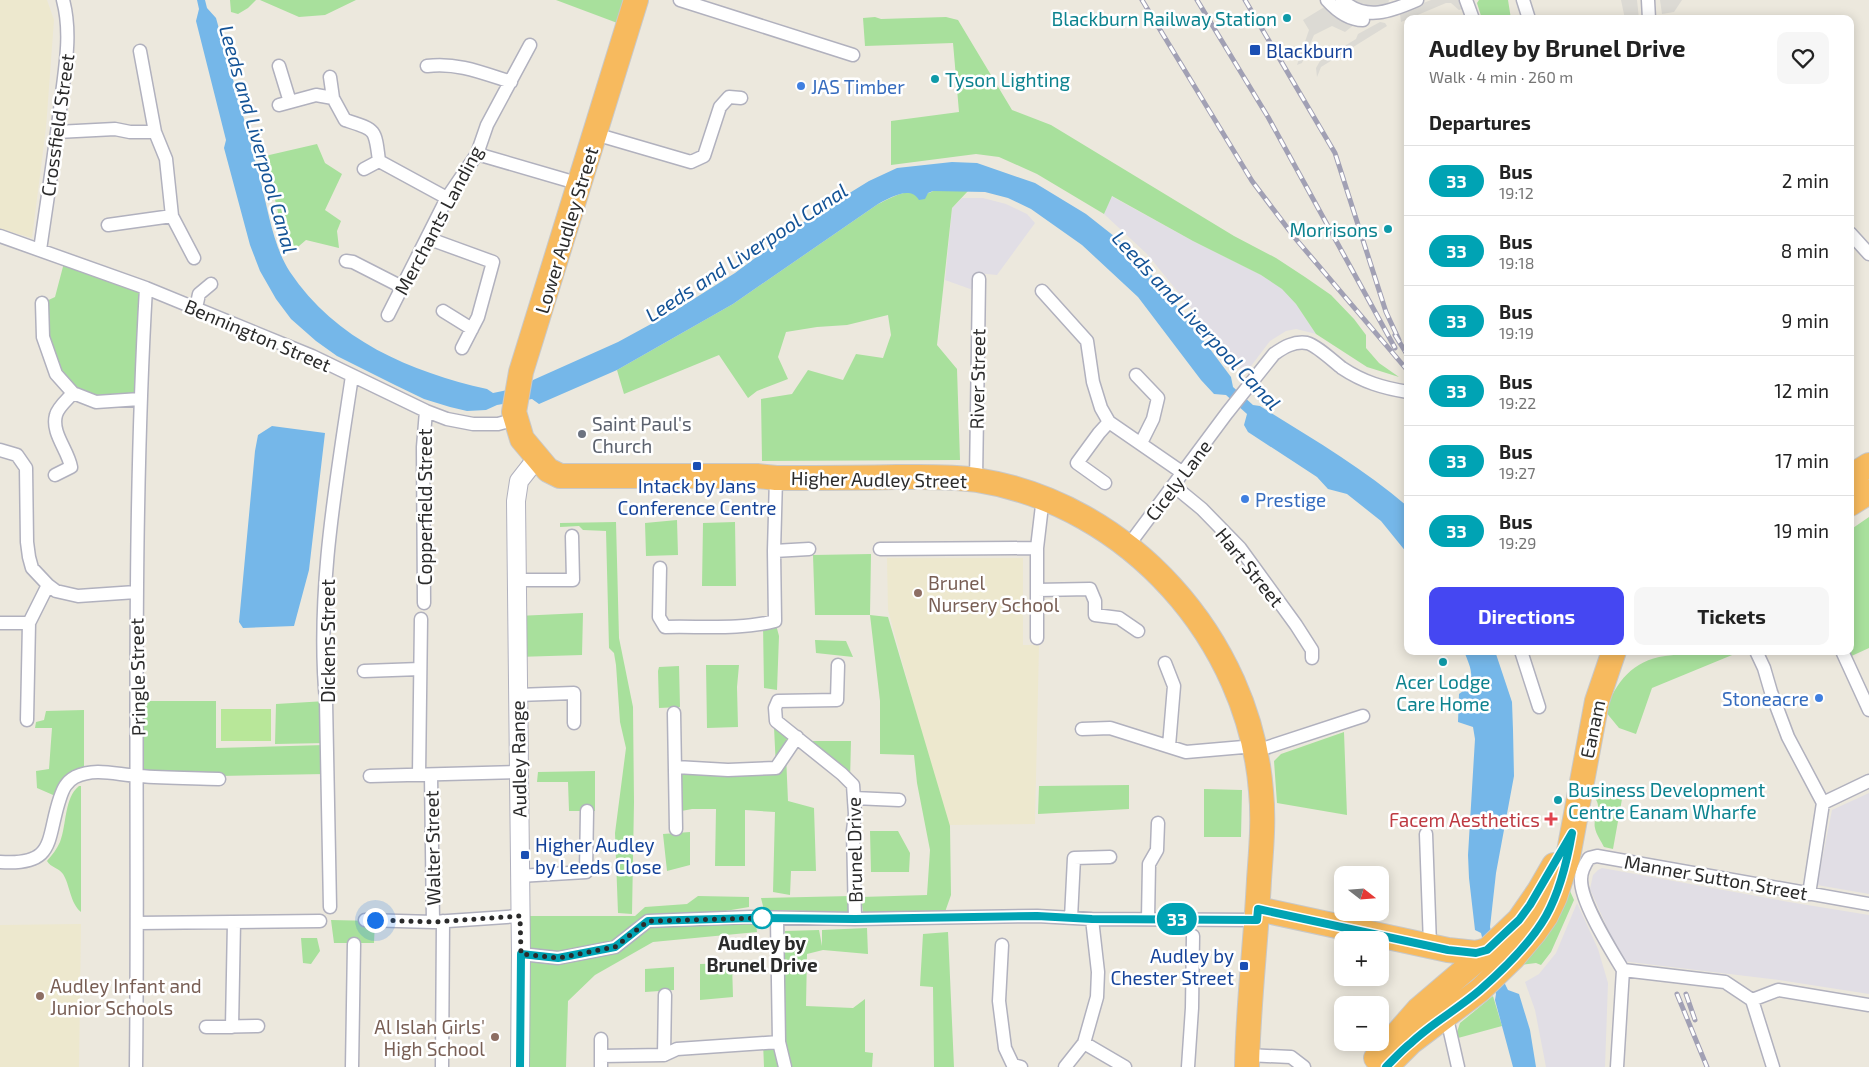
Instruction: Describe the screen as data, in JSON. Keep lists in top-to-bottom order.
{
  "streets": {
    "highway": ["Lower Audley Street", "Higher Audley Street", "Eanam"],
    "street": [
      "Crossfield Street",
      "Merchants Landing",
      "Bennington Street",
      "River Street",
      "Cicely Lane",
      "Copperfield Street",
      "Hart Street",
      "Dickens Street",
      "Pringle Street",
      "Audley Range",
      "Walter Street",
      "Brunel Drive",
      "Manner Sutton Street"
    ]
  },
  "crossings": [
    ["Crossfield Street", "Bennington Street"],
    ["Lower Audley Street", "Bennington Street"],
    ["Bennington Street", "Copperfield Street"],
    ["Bennington Street", "Dickens Street"],
    ["Bennington Street", "Pringle Street"],
    ["River Street", "Higher Audley Street"],
    ["Higher Audley Street", "Cicely Lane"],
    ["Higher Audley Street", "Audley Range"],
    ["Cicely Lane", "Hart Street"]
  ],
  "water": ["Leeds and Liverpool Canal"],
  "places": {
    "other": [
      "Blackburn Railway Station",
      "Tyson Lighting",
      "JAS Timber",
      "Morrisons",
      "Saint Paul's Church",
      "Prestige",
      "Brunel Nursery School",
      "Acer Lodge Care Home",
      "Stoneacre",
      "Business Development Centre Eanam Wharfe",
      "Audley by Brunel Drive",
      "Audley Infant and Junior Schools",
      "Al Islah Girls' High School"
    ],
    "transit": [
      "Blackburn",
      "Intack by Jans Conference Centre",
      "Higher Audley by Leeds Close",
      "Audley by Chester Street"
    ],
    "health": ["Facem Aesthetics"]
  },
  "lines": ["bus line 33"],
  "north": "right",
  "page": {
    "on_map": "33",
    "heading": [
      ["Audley by Brunel Drive", "Walk · 4 min · 260 m"],
      "Departures"
    ],
    "list": [
      {
        "mark": "33",
        "name": "Bus",
        "note": "19:12",
        "value": "2 min"
      },
      {
        "mark": "33",
        "name": "Bus",
        "note": "19:18",
        "value": "8 min"
      },
      {
        "mark": "33",
        "name": "Bus",
        "note": "19:19",
        "value": "9 min"
      },
      {
        "mark": "33",
        "name": "Bus",
        "note": "19:22",
        "value": "12 min"
      },
      {
        "mark": "33",
        "name": "Bus",
        "note": "19:27",
        "value": "17 min"
      },
      {
        "mark": "33",
        "name": "Bus",
        "note": "19:29",
        "value": "19 min"
      }
    ],
    "buttons": ["Directions", "Tickets"],
    "map_buttons": ["+", "−"]
  }
}
